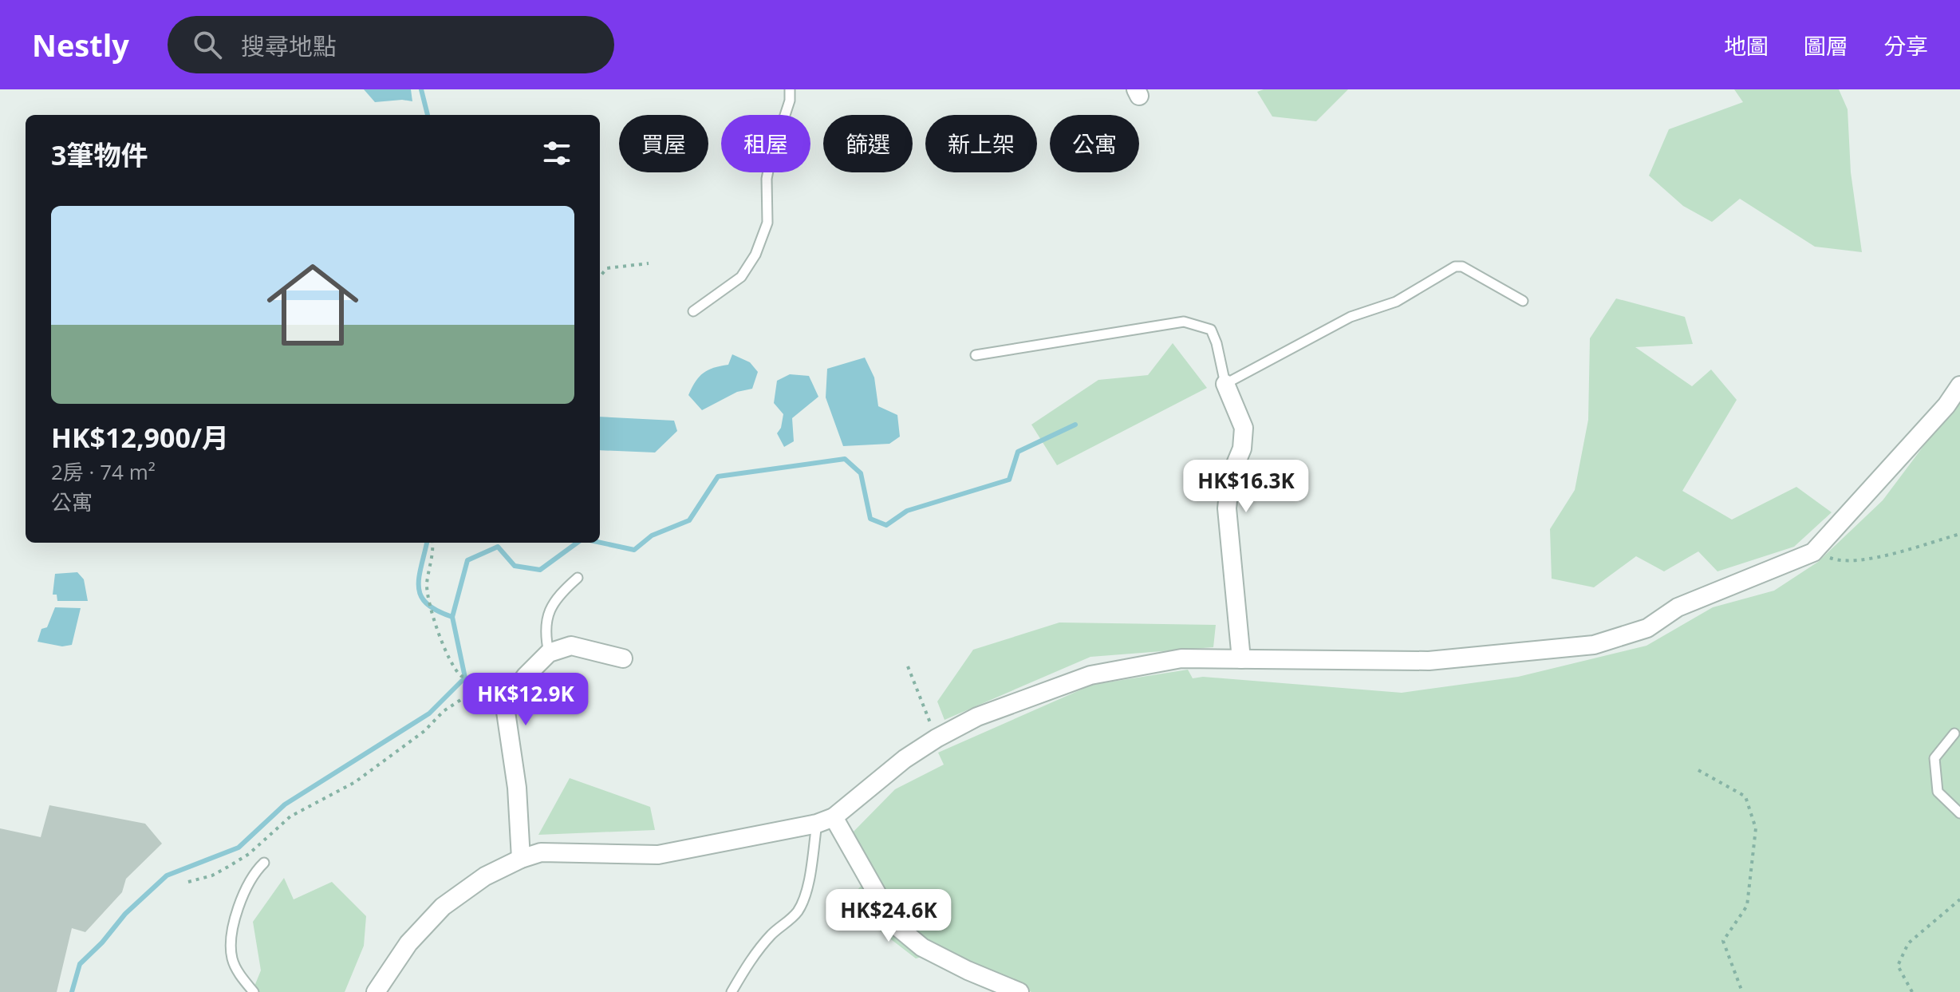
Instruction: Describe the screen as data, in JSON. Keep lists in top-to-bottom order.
{
  "page": {
    "header": "Nestly",
    "search": "搜尋地點",
    "nav": ["地圖", "圖層", "分享"],
    "chip": [
      "買屋",
      "租屋",
      "篩選",
      "新上架",
      "公寓"
    ],
    "heading": "3筆物件",
    "list": [
      {
        "name": "HK$12,900/月",
        "note": "2房 · 74 m² · 公寓"
      }
    ],
    "price": ["HK$16.3K", "HK$12.9K", "HK$24.6K"]
  }
}
